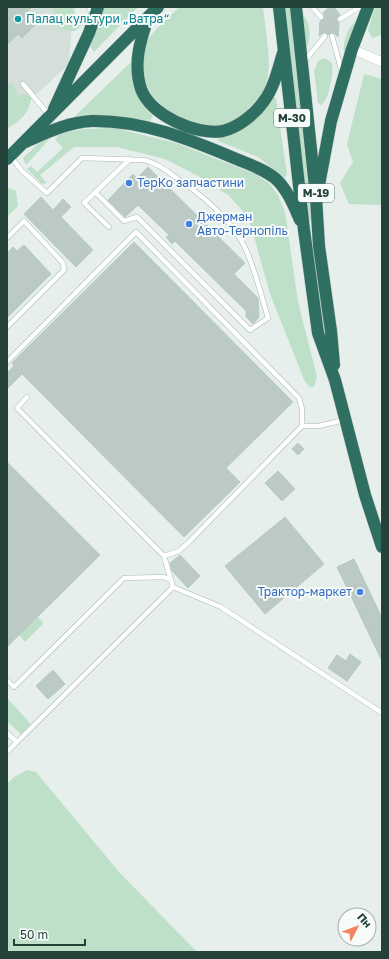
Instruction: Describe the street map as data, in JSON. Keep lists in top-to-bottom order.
{
  "streets": {
    "highway": ["М-30", "М-19"]
  },
  "crossings": [
    ["М-30", "М-19"]
  ],
  "places": [
    "Палац культури „Ватра“",
    "ТерКо запчастини",
    "Джерман Авто-Тернопіль",
    "Трактор-маркет"
  ],
  "scale_bar": "50 m",
  "north": "top right"
}
